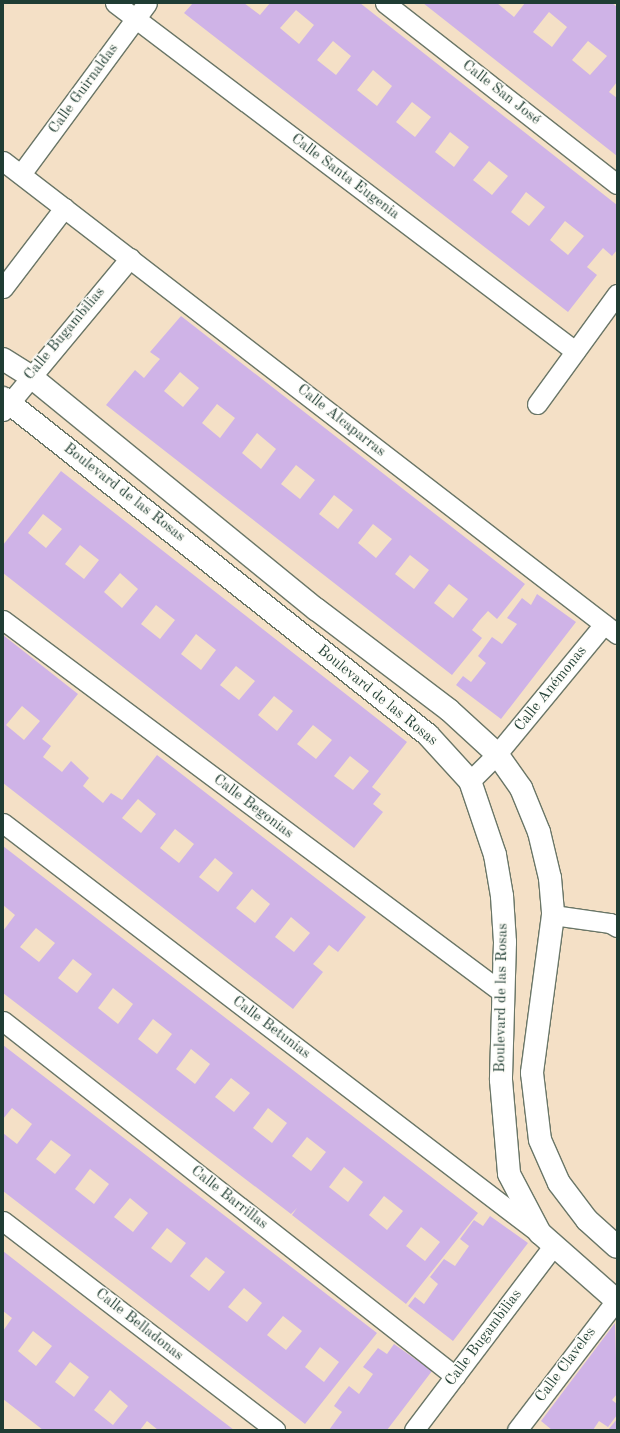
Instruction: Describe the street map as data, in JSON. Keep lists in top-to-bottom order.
{
  "streets": {
    "street": [
      "Calle Guirnaldas",
      "Calle San José",
      "Calle Santa Eugenia",
      "Calle Bugambilias",
      "Calle Alcaparras",
      "Boulevard de las Rosas",
      "Calle Anémonas",
      "Calle Begonias",
      "Calle Betunias",
      "Calle Barrillas",
      "Calle Belladonas",
      "Calle Claveles"
    ]
  },
  "crossings": [
    ["Calle Guirnaldas", "Calle Santa Eugenia"],
    ["Calle Guirnaldas", "Calle Alcaparras"],
    ["Calle Bugambilias", "Calle Alcaparras"],
    ["Calle Bugambilias", "Boulevard de las Rosas"],
    ["Calle Bugambilias", "Calle Betunias"],
    ["Calle Bugambilias", "Calle Barrillas"],
    ["Calle Alcaparras", "Calle Anémonas"],
    ["Boulevard de las Rosas", "Calle Anémonas"],
    ["Boulevard de las Rosas", "Calle Begonias"],
    ["Boulevard de las Rosas", "Calle Betunias"],
    ["Boulevard de las Rosas", "Calle Claveles"]
  ]
}
